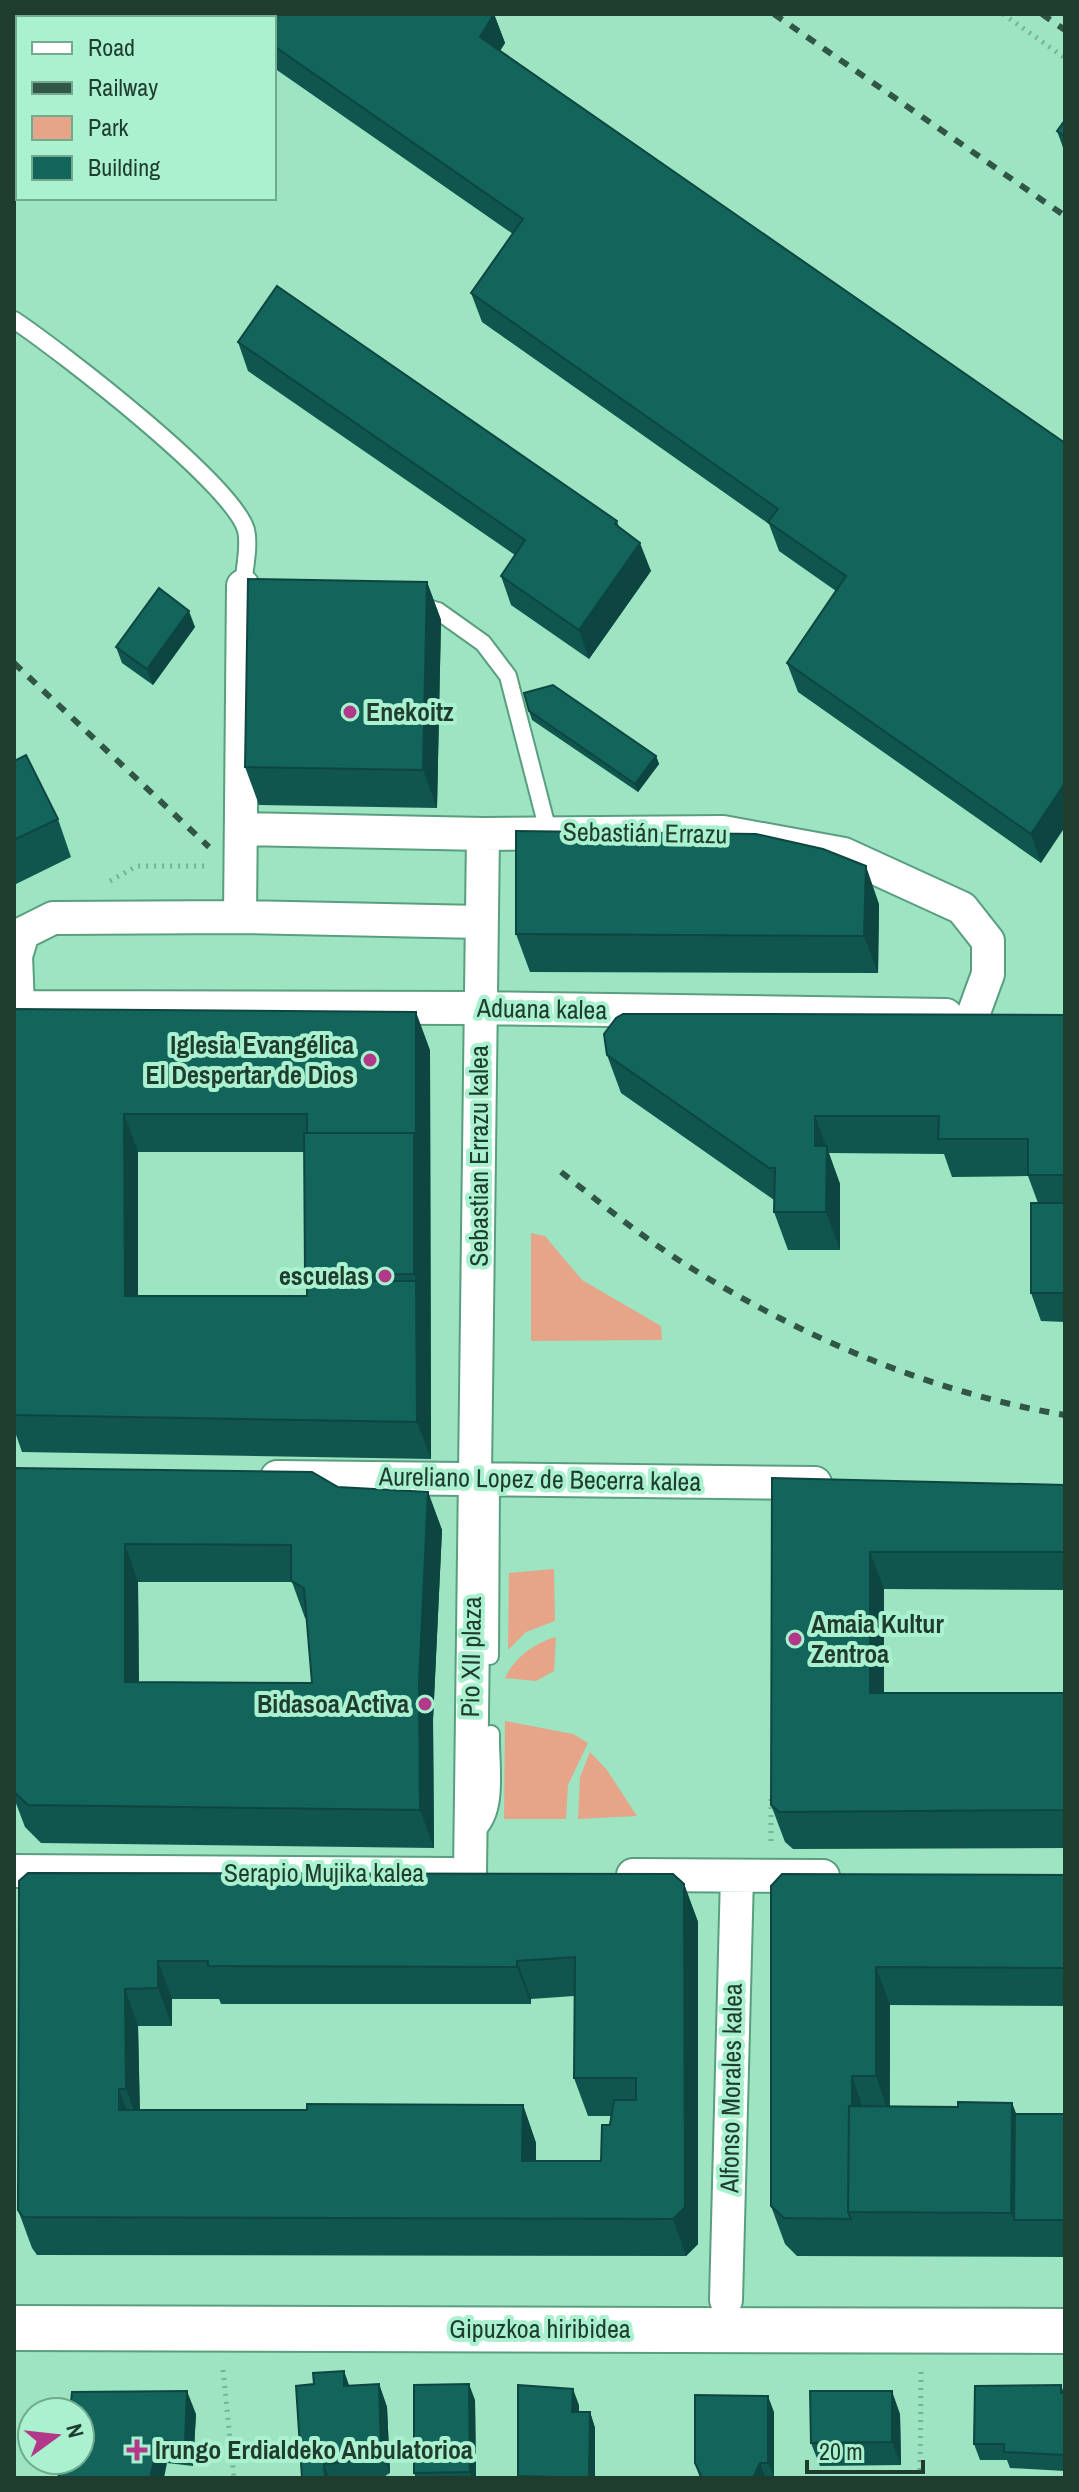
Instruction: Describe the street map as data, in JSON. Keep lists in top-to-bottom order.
{
  "streets": {
    "main road": ["Gipuzkoa hiribidea"],
    "street": [
      "Sebastián Errazu",
      "Aduana kalea",
      "Sebastian Errazu kalea",
      "Aureliano Lopez de Becerra kalea",
      "Pio XII plaza",
      "Serapio Mujika kalea",
      "Alfonso Morales kalea"
    ]
  },
  "crossings": [
    ["Sebastián Errazu", "Aduana kalea"],
    ["Sebastián Errazu", "Sebastian Errazu kalea"],
    ["Aduana kalea", "Sebastian Errazu kalea"],
    ["Sebastian Errazu kalea", "Aureliano Lopez de Becerra kalea"],
    ["Sebastian Errazu kalea", "Pio XII plaza"],
    ["Aureliano Lopez de Becerra kalea", "Pio XII plaza"],
    ["Pio XII plaza", "Serapio Mujika kalea"],
    ["Alfonso Morales kalea", "Gipuzkoa hiribidea"]
  ],
  "places": {
    "other": [
      "Enekoitz",
      "Iglesia Evangélica El Despertar de Dios",
      "escuelas",
      "Amaia Kultur Zentroa",
      "Bidasoa Activa"
    ],
    "health": ["Irungo Erdialdeko Anbulatorioa"]
  },
  "legend": [
    "Road",
    "Railway",
    "Park",
    "Building"
  ],
  "scale_bar": "20 m",
  "north": "right"
}
